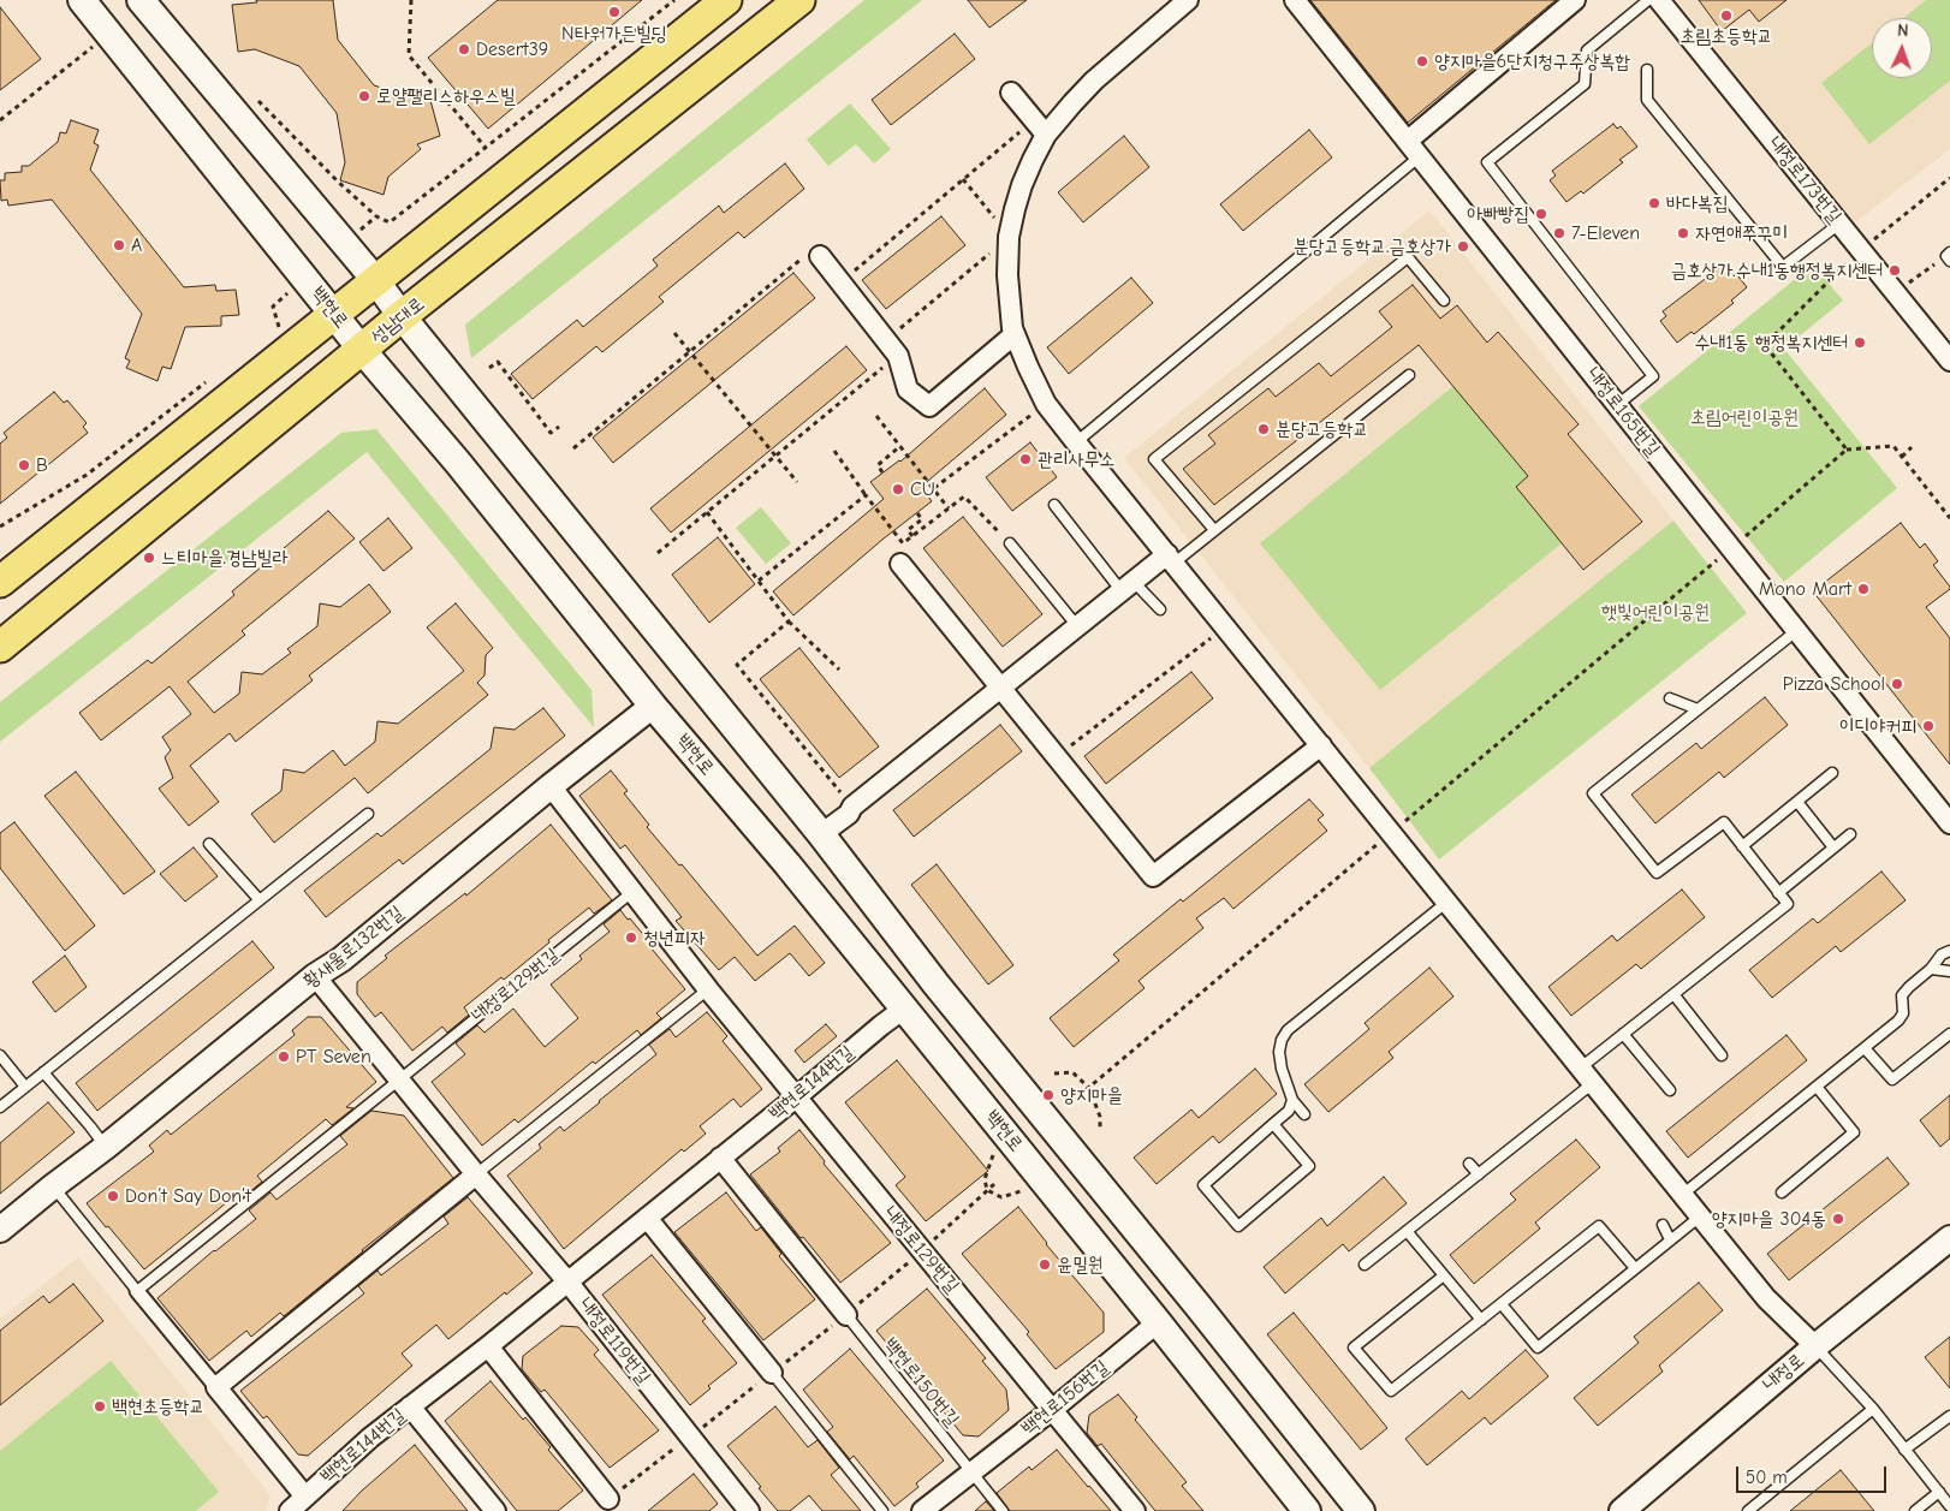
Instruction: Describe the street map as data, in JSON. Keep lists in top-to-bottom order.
{
  "streets": {
    "main road": ["백현로", "성남대로"],
    "street": [
      "내정로173번길",
      "내정로165번길",
      "황새울로132번길",
      "내정로129번길",
      "백현로144번길",
      "내정로119번길",
      "내정로",
      "백현로156번길"
    ],
    "lane": ["백현로150번길"]
  },
  "crossings": [
    ["백현로", "성남대로"],
    ["백현로", "황새울로132번길"],
    ["백현로", "백현로144번길"],
    ["백현로", "백현로156번길"],
    ["황새울로132번길", "내정로129번길"],
    ["황새울로132번길", "내정로119번길"],
    ["내정로129번길", "백현로144번길"],
    ["내정로129번길", "내정로119번길"],
    ["내정로129번길", "백현로156번길"],
    ["백현로144번길", "내정로119번길"],
    ["백현로150번길", "백현로156번길"]
  ],
  "parks": ["초림어린이공원", "햇빛어린이공원"],
  "places": [
    "N타워가든빌딩",
    "초림초등학교",
    "Desert39",
    "양지마을6단지청구주상복합",
    "로얄팰리스하우스빌",
    "바다복집",
    "아빠빵집",
    "7-Eleven",
    "자연애쭈꾸미",
    "A",
    "분당고등학교.금호상가",
    "금호상가.수내1동행정복지센터",
    "수내1동 행정복지센터",
    "분당고등학교",
    "관리사무소",
    "B",
    "CU",
    "느티마을.경남빌라",
    "Mono Mart",
    "Pizza School",
    "이디야커피",
    "청년피자",
    "PT Seven",
    "양지마을",
    "Don’t Say Don’t",
    "양지마을 304동",
    "윤밀원",
    "백현초등학교"
  ],
  "scale_bar": "50 m",
  "north": "top"
}
